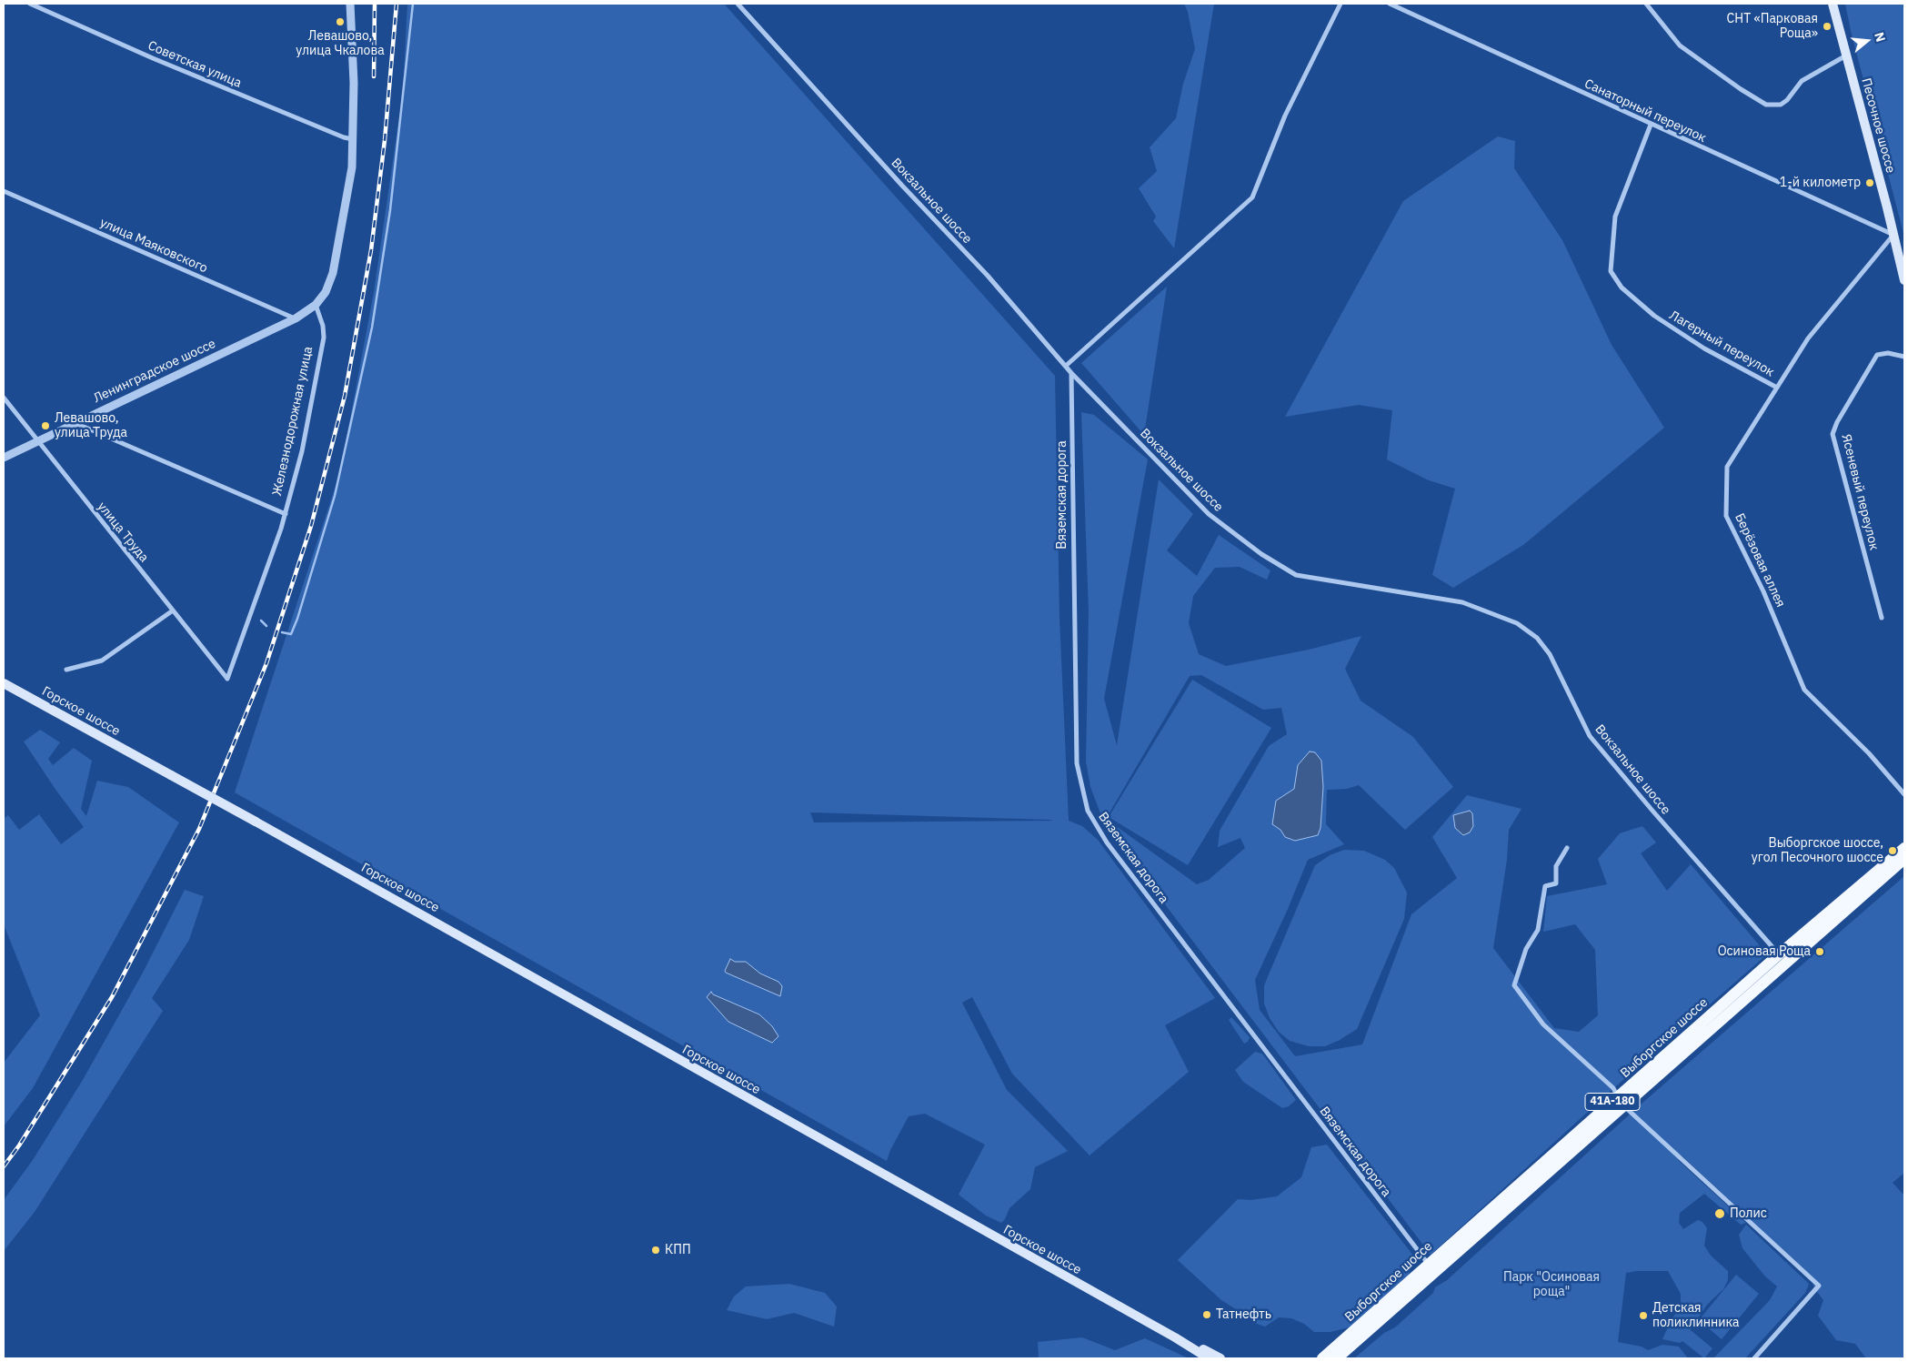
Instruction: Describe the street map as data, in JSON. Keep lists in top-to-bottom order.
{
  "streets": {
    "main road": [
      "Песочное шоссе",
      "Горское шоссе",
      "Выборгское шоссе",
      "41А-180"
    ],
    "street": [
      "Советская улица",
      "Санаторный переулок",
      "Вокзальное шоссе",
      "улица Маяковского",
      "Лагерный переулок",
      "Ленинградское шоссе",
      "Железнодорожная улица",
      "Ясеневый переулок",
      "Вяземская дорога",
      "улица Труда",
      "Берёзовая аллея"
    ]
  },
  "crossings": [
    ["Санаторный переулок", "Песочное шоссе"],
    ["Санаторный переулок", "Лагерный переулок"],
    ["Санаторный переулок", "Берёзовая аллея"],
    ["Песочное шоссе", "Берёзовая аллея"],
    ["Вокзальное шоссе", "Вяземская дорога"],
    ["Вокзальное шоссе", "Выборгское шоссе"],
    ["улица Маяковского", "Ленинградское шоссе"],
    ["Лагерный переулок", "Берёзовая аллея"],
    ["Ленинградское шоссе", "Железнодорожная улица"],
    ["Ленинградское шоссе", "улица Труда"],
    ["Железнодорожная улица", "улица Труда"],
    ["Вяземская дорога", "Выборгское шоссе"]
  ],
  "parks": ["Парк \"Осиновая роща\""],
  "places": [
    "Левашово, улица Чкалова",
    "СНТ «Парковая Роща»",
    "1-й километр",
    "Левашово, улица Труда",
    "Выборгское шоссе, угол Песочного шоссе",
    "Осиновая Роща",
    "Полис",
    "КПП",
    "Татнефть",
    "Детская поликлинника"
  ],
  "north": "right"
}
